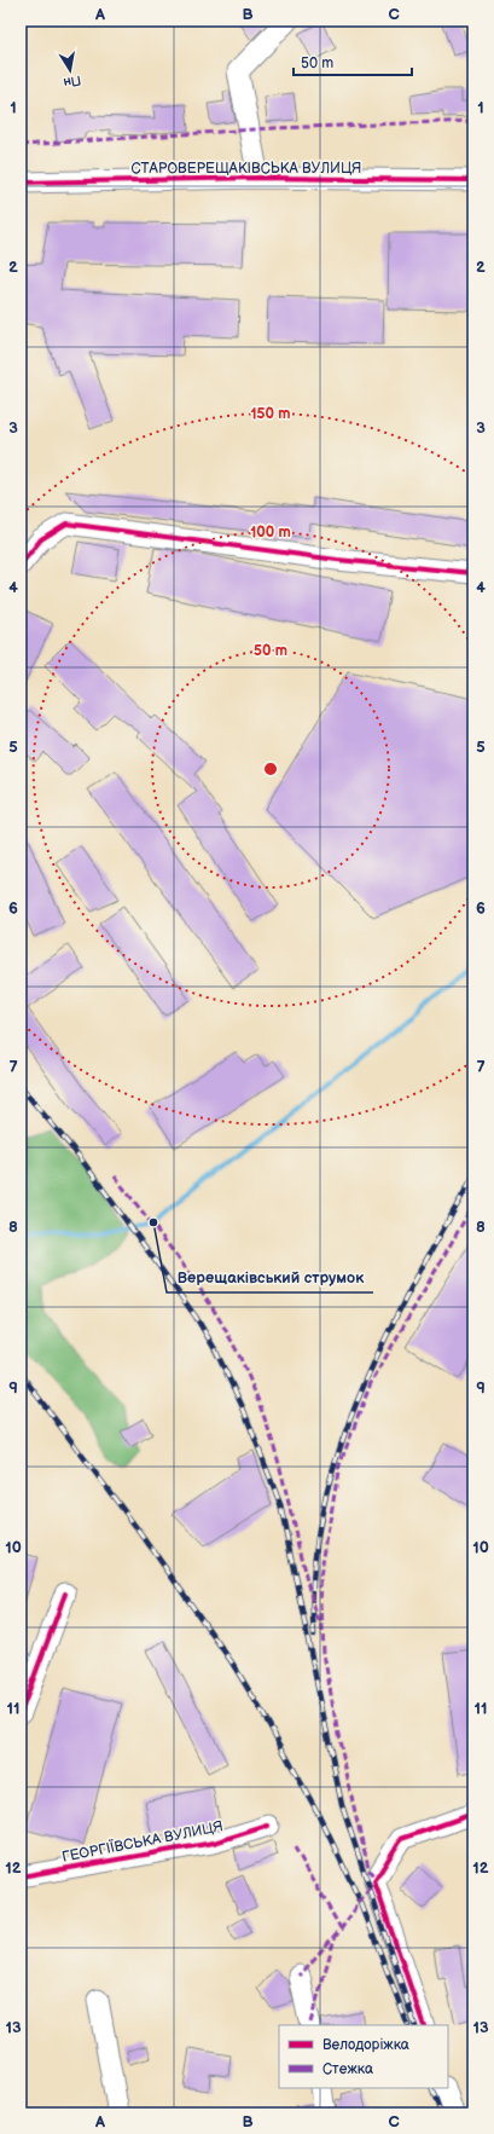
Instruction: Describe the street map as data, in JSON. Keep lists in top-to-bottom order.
{
  "streets": {
    "street": ["СТАРОВЕРЕЩАКІВСЬКА ВУЛИЦЯ", "ГЕОРГІЇВСЬКА ВУЛИЦЯ"]
  },
  "places": ["Верещаківський струмок"],
  "legend": ["Велодоріжка", "Стежка"],
  "scale_bar": "50 m",
  "north": "bottom",
  "grid": {
    "columns": ["A", "B", "C"],
    "rows": [
      "1",
      "2",
      "3",
      "4",
      "5",
      "6",
      "7",
      "8",
      "9",
      "10",
      "11",
      "12",
      "13"
    ]
  },
  "rings": ["150 m", "100 m", "50 m"]
}
